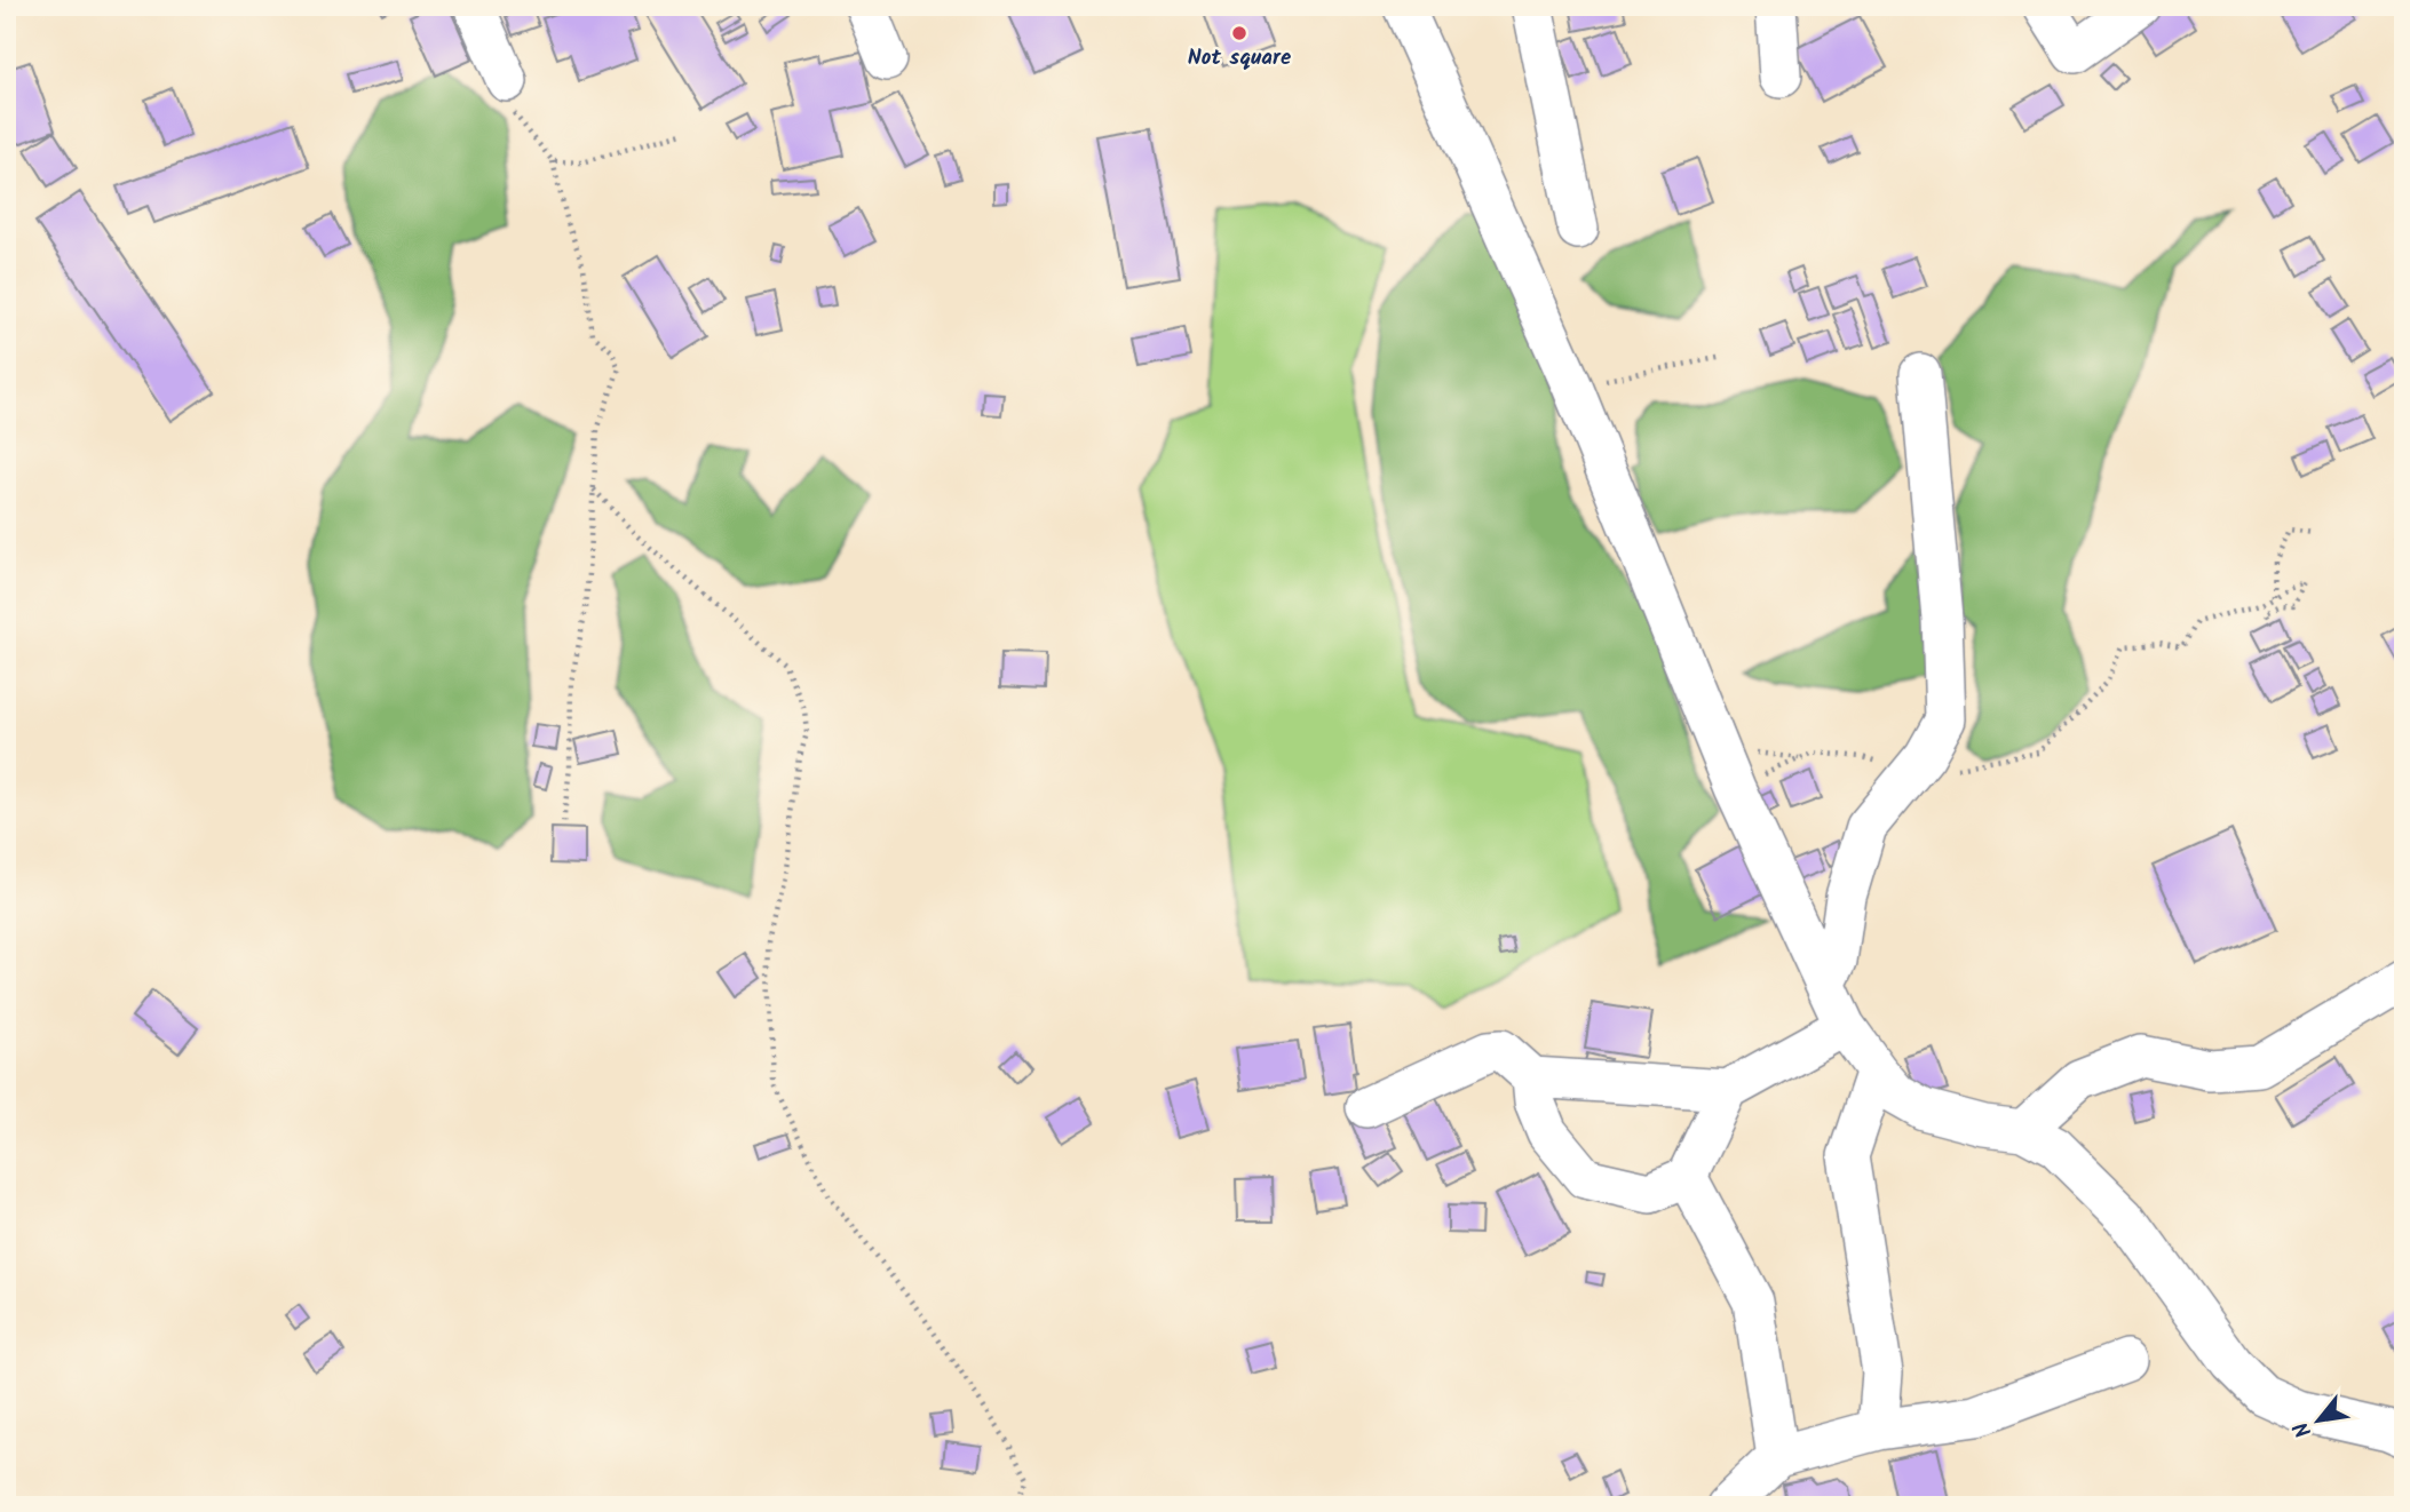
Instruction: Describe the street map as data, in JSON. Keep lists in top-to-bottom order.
{
  "places": ["Not square"],
  "north": "bottom left"
}
